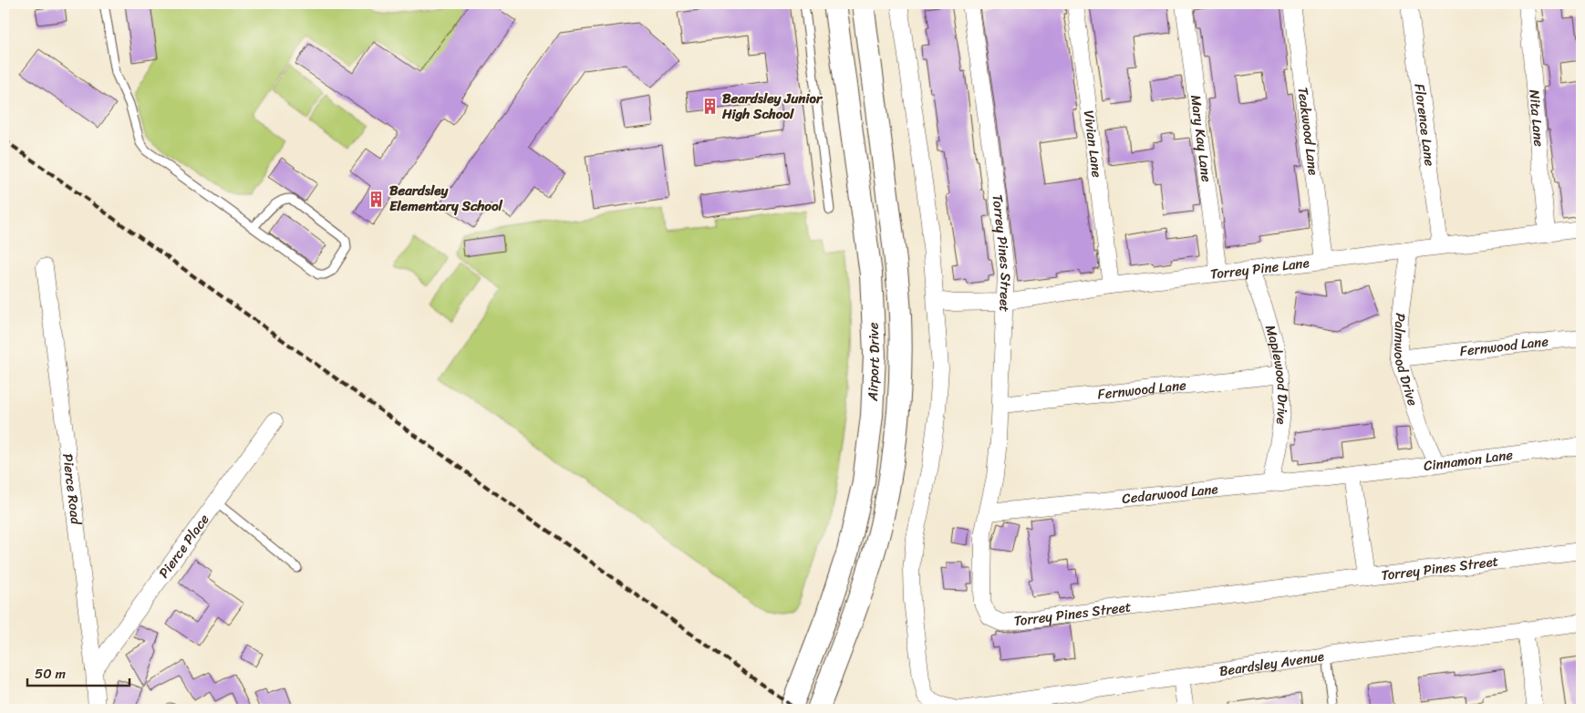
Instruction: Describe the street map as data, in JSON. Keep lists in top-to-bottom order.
{
  "streets": {
    "main road": ["Airport Drive"],
    "street": [
      "Nita Lane",
      "Florence Lane",
      "Teakwood Lane",
      "Mary Kay Lane",
      "Vivian Lane",
      "Torrey Pines Street",
      "Torrey Pine Lane",
      "Fernwood Lane",
      "Palmwood Drive",
      "Maplewood Drive",
      "Cinnamon Lane",
      "Pierce Road",
      "Cedarwood Lane",
      "Pierce Place",
      "Beardsley Avenue"
    ]
  },
  "crossings": [
    ["Nita Lane", "Torrey Pine Lane"],
    ["Florence Lane", "Torrey Pine Lane"],
    ["Teakwood Lane", "Torrey Pine Lane"],
    ["Mary Kay Lane", "Torrey Pine Lane"],
    ["Vivian Lane", "Torrey Pine Lane"],
    ["Torrey Pines Street", "Torrey Pine Lane"],
    ["Torrey Pines Street", "Fernwood Lane"],
    ["Torrey Pines Street", "Cedarwood Lane"],
    ["Torrey Pine Lane", "Palmwood Drive"],
    ["Torrey Pine Lane", "Maplewood Drive"],
    ["Fernwood Lane", "Palmwood Drive"],
    ["Fernwood Lane", "Maplewood Drive"],
    ["Palmwood Drive", "Cinnamon Lane"],
    ["Maplewood Drive", "Cedarwood Lane"],
    ["Cinnamon Lane", "Cedarwood Lane"],
    ["Pierce Road", "Pierce Place"]
  ],
  "places": {
    "building": ["Beardsley Junior High School", "Beardsley Elementary School"]
  },
  "scale_bar": "50 m"
}
